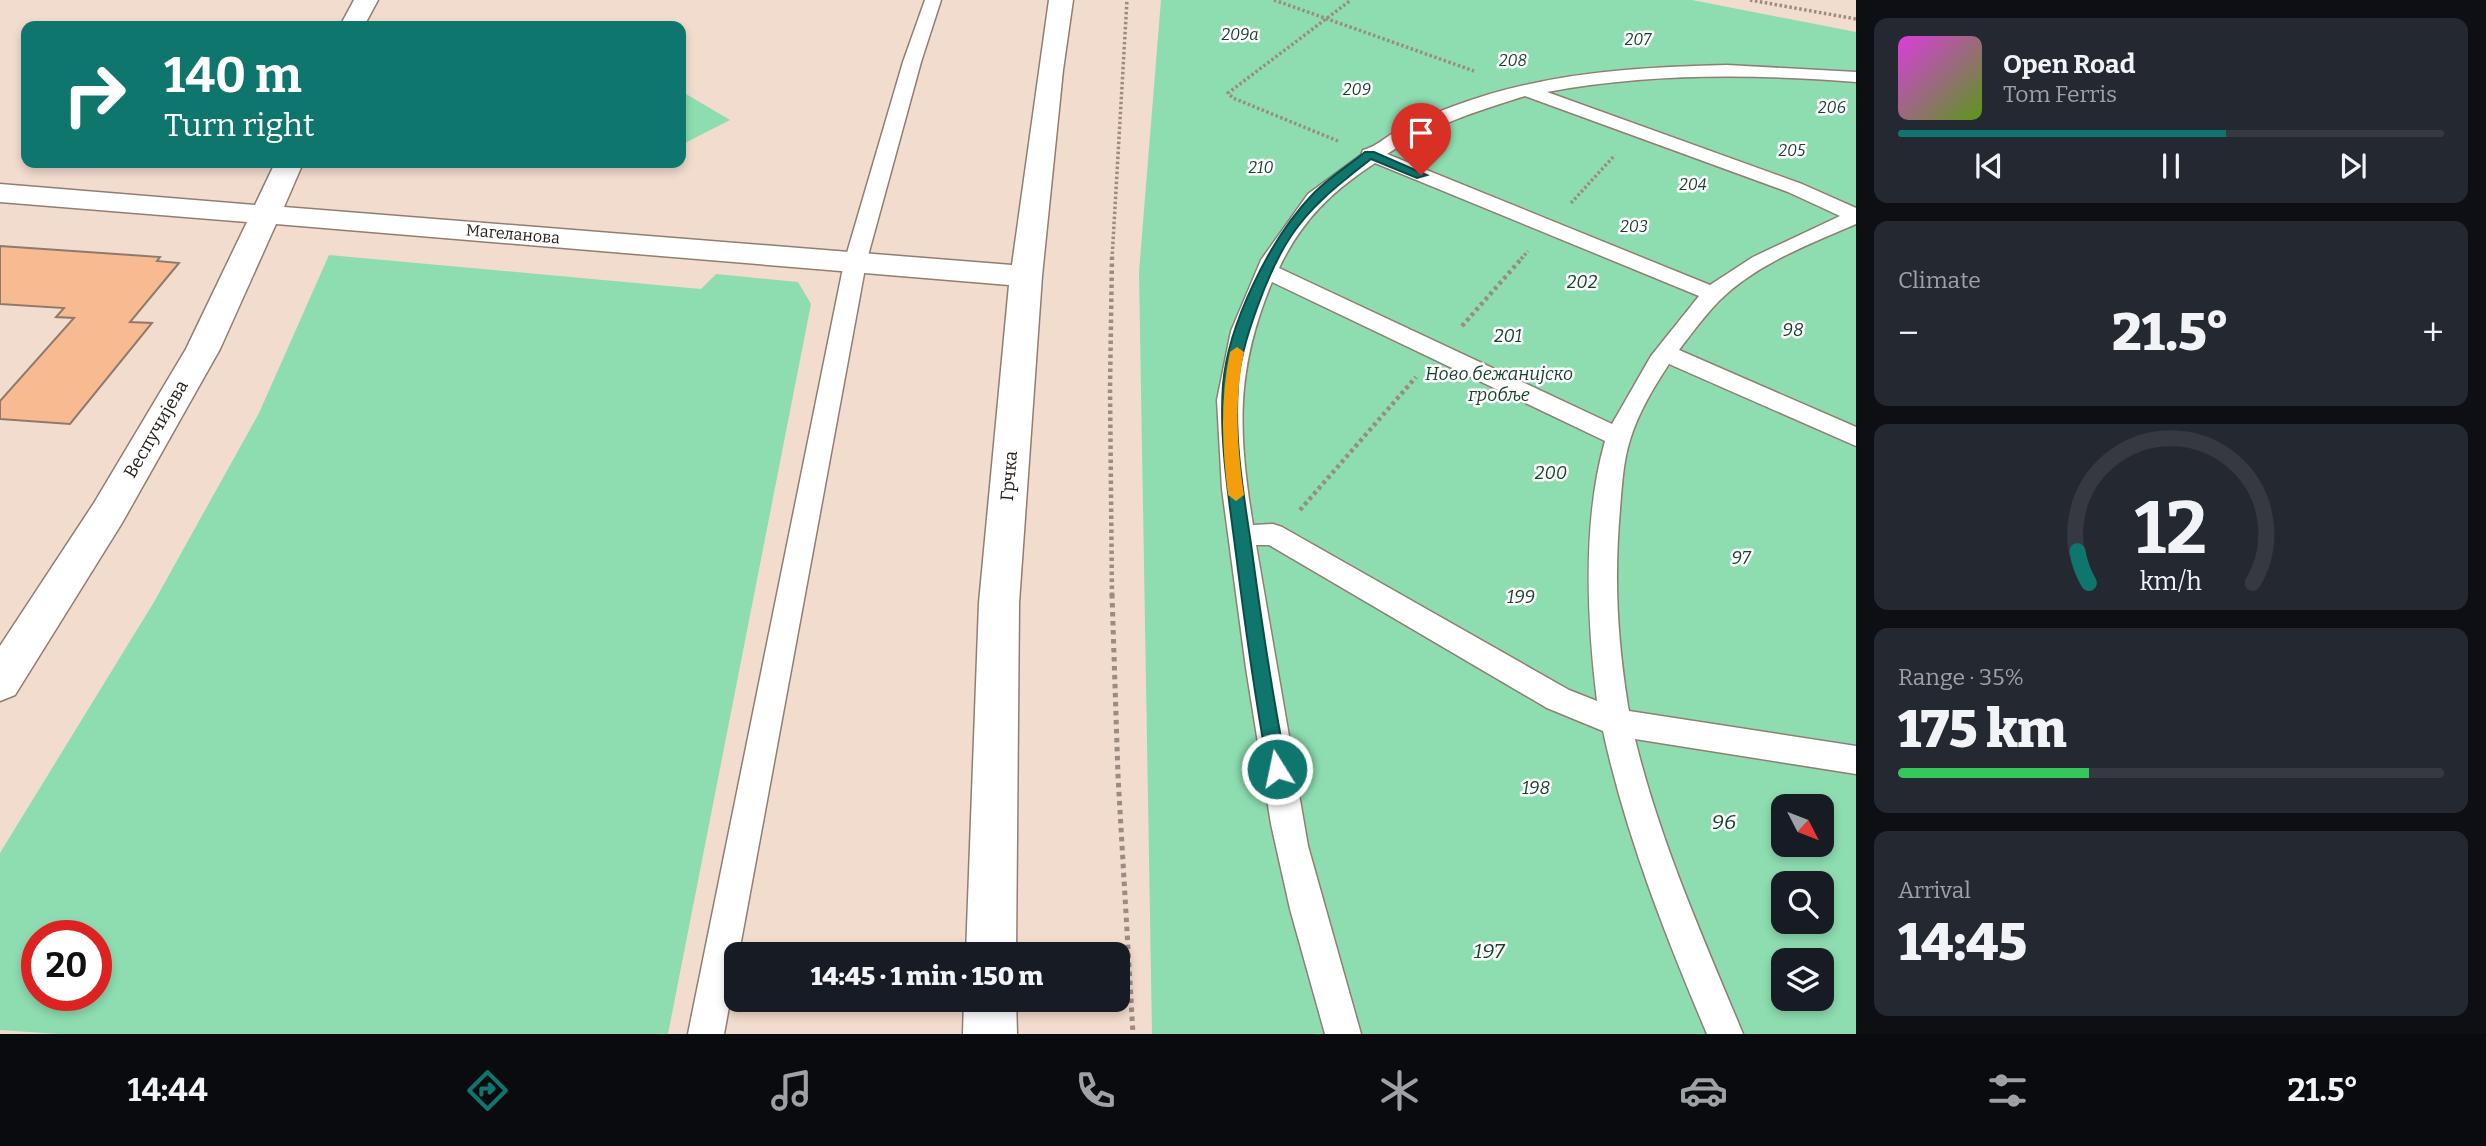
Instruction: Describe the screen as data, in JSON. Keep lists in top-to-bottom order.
{
  "streets": {
    "street": ["Магеланова", "Веспучијева", "Грчка"]
  },
  "crossings": [
    ["Магеланова", "Веспучијева"],
    ["Магеланова", "Грчка"]
  ],
  "parks": [
    "209a",
    "207",
    "208",
    "209",
    "206",
    "205",
    "210",
    "204",
    "203",
    "202",
    "98",
    "201",
    "Ново бежанијско гробље",
    "200",
    "97",
    "199",
    "198",
    "96",
    "197"
  ],
  "north": "bottom right",
  "page": {
    "turn": ["140 m", "Turn right"],
    "song": ["Open Road", "Tom Ferris"],
    "tile": [
      "Climate",
      ["Range · 35%", "175 km"],
      ["Arrival", "14:45"]
    ],
    "heat": ["−", "21.5°", "+"],
    "limit": "20",
    "trip": "14:45 · 1 min · 150 m",
    "tabs": ["14:44", "21.5°"],
    "gauge": ["12", "km/h"]
  }
}
